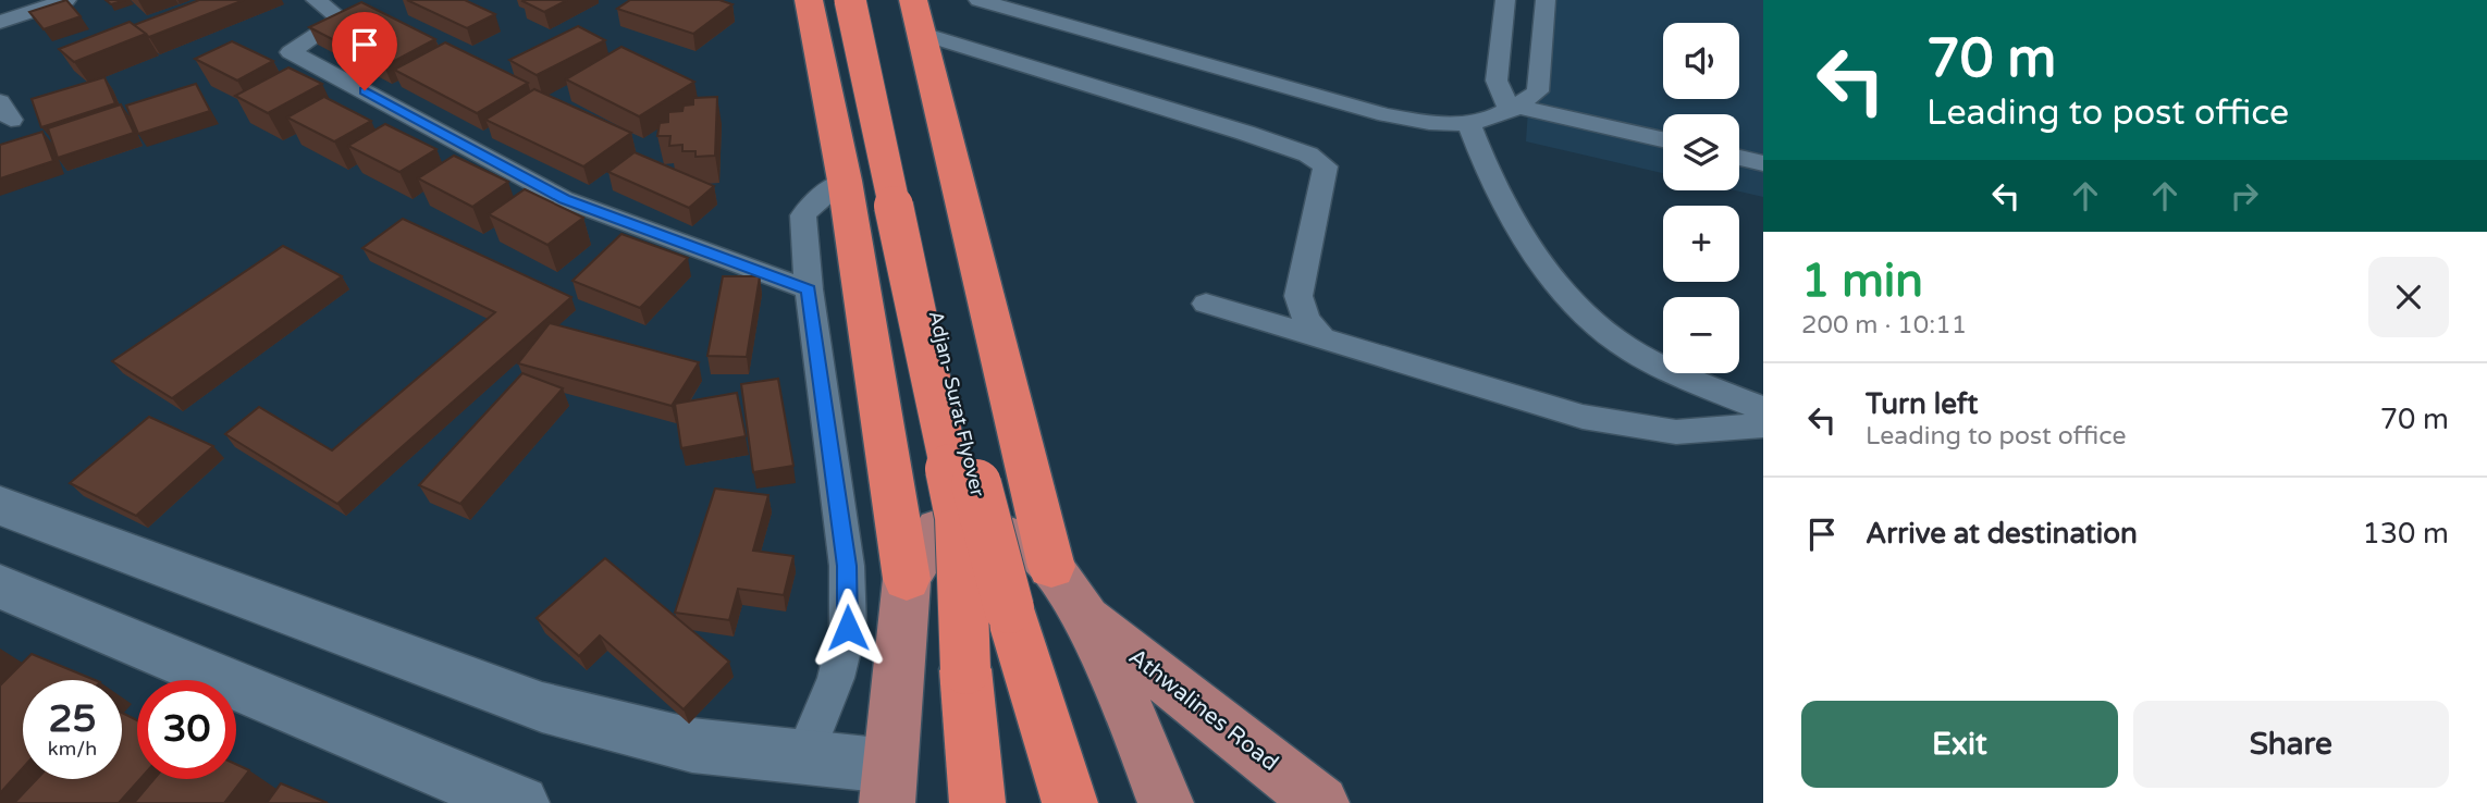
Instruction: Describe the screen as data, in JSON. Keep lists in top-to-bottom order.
{
  "streets": {
    "highway": ["Adjan- Surat Flyover"],
    "main road": ["Athwalines Road"]
  },
  "page": {
    "turn": ["70 m", "Leading to post office"],
    "map_buttons": ["+", "−"],
    "heading": ["1 min", "200 m · 10:11"],
    "list": [
      {
        "name": "Turn left",
        "note": "Leading to post office",
        "value": "70 m"
      },
      {
        "name": "Arrive at destination",
        "value": "130 m"
      }
    ],
    "speed": "25 km/h",
    "limit": "30",
    "buttons": ["Exit", "Share"]
  }
}
